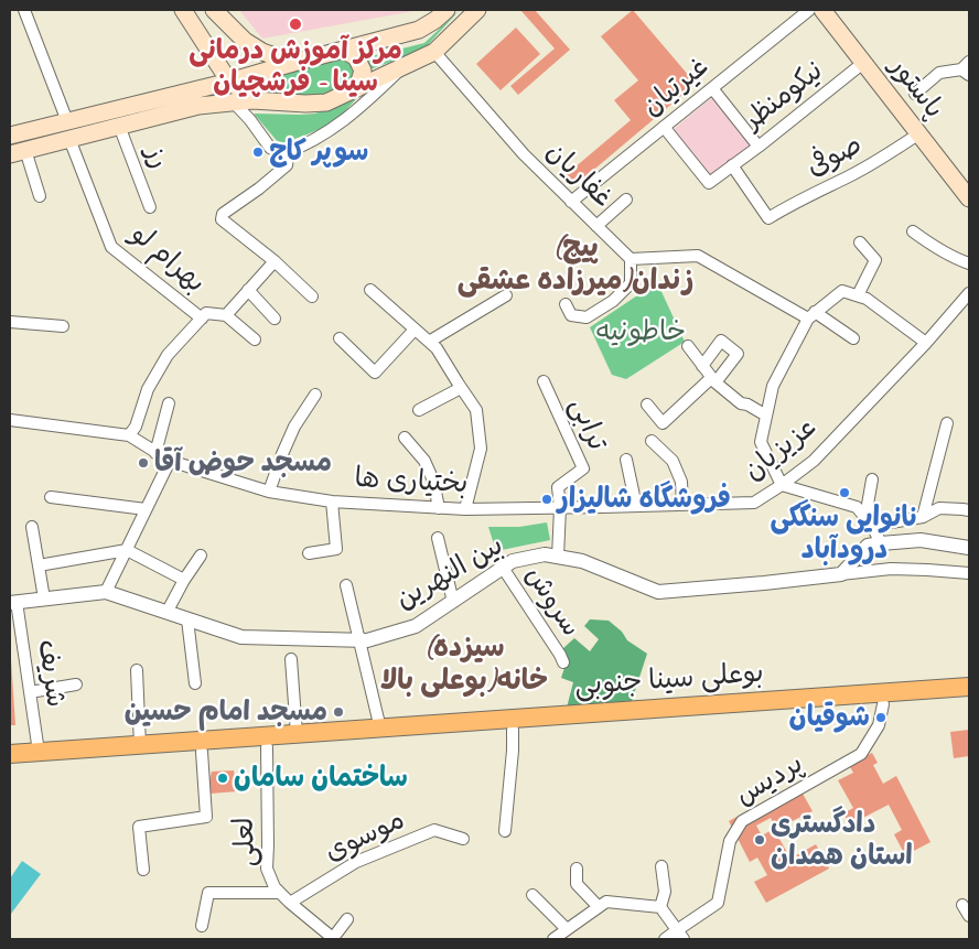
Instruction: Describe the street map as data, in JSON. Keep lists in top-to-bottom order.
{
  "streets": {
    "main road": ["پاستور", "بوعلی سینا جنوبی"],
    "street": [
      "غیرتیان",
      "نیکومنظر",
      "صوفی",
      "رز",
      "غفاریان",
      "بهرام لو",
      "ترابی",
      "عزیزیان",
      "بختیاری ها",
      "بین النهرین",
      "سروش",
      "شریف",
      "پردیس",
      "موسوی",
      "لعلی"
    ]
  },
  "crossings": [
    ["غیرتیان", "نیکومنظر"],
    ["غیرتیان", "غفاریان"],
    ["پاستور", "نیکومنظر"],
    ["پاستور", "صوفی"],
    ["نیکومنظر", "صوفی"],
    ["ترابی", "عزیزیان"],
    ["ترابی", "بختیاری ها"],
    ["عزیزیان", "بختیاری ها"],
    ["بین النهرین", "سروش"],
    ["بین النهرین", "شریف"],
    ["شریف", "بوعلی سینا جنوبی"],
    ["بوعلی سینا جنوبی", "پردیس"],
    ["بوعلی سینا جنوبی", "لعلی"],
    ["موسوی", "لعلی"]
  ],
  "districts": ["(پیچ زندان(میرزاده عشقی", "(سیزده خانه(بوعلی بالا"],
  "parks": ["خاطونیه"],
  "places": [
    "مرکز آموزش درمانی سینا - فرشچیان",
    "سوپر کاج",
    "مسجد حوض آقا",
    "نانوایی سنگکی درودآباد",
    "فروشگاه شالیزار",
    "مسجد امام حسین",
    "شوقیان",
    "ساختمان سامان",
    "دادگستری استان همدان"
  ]
}
